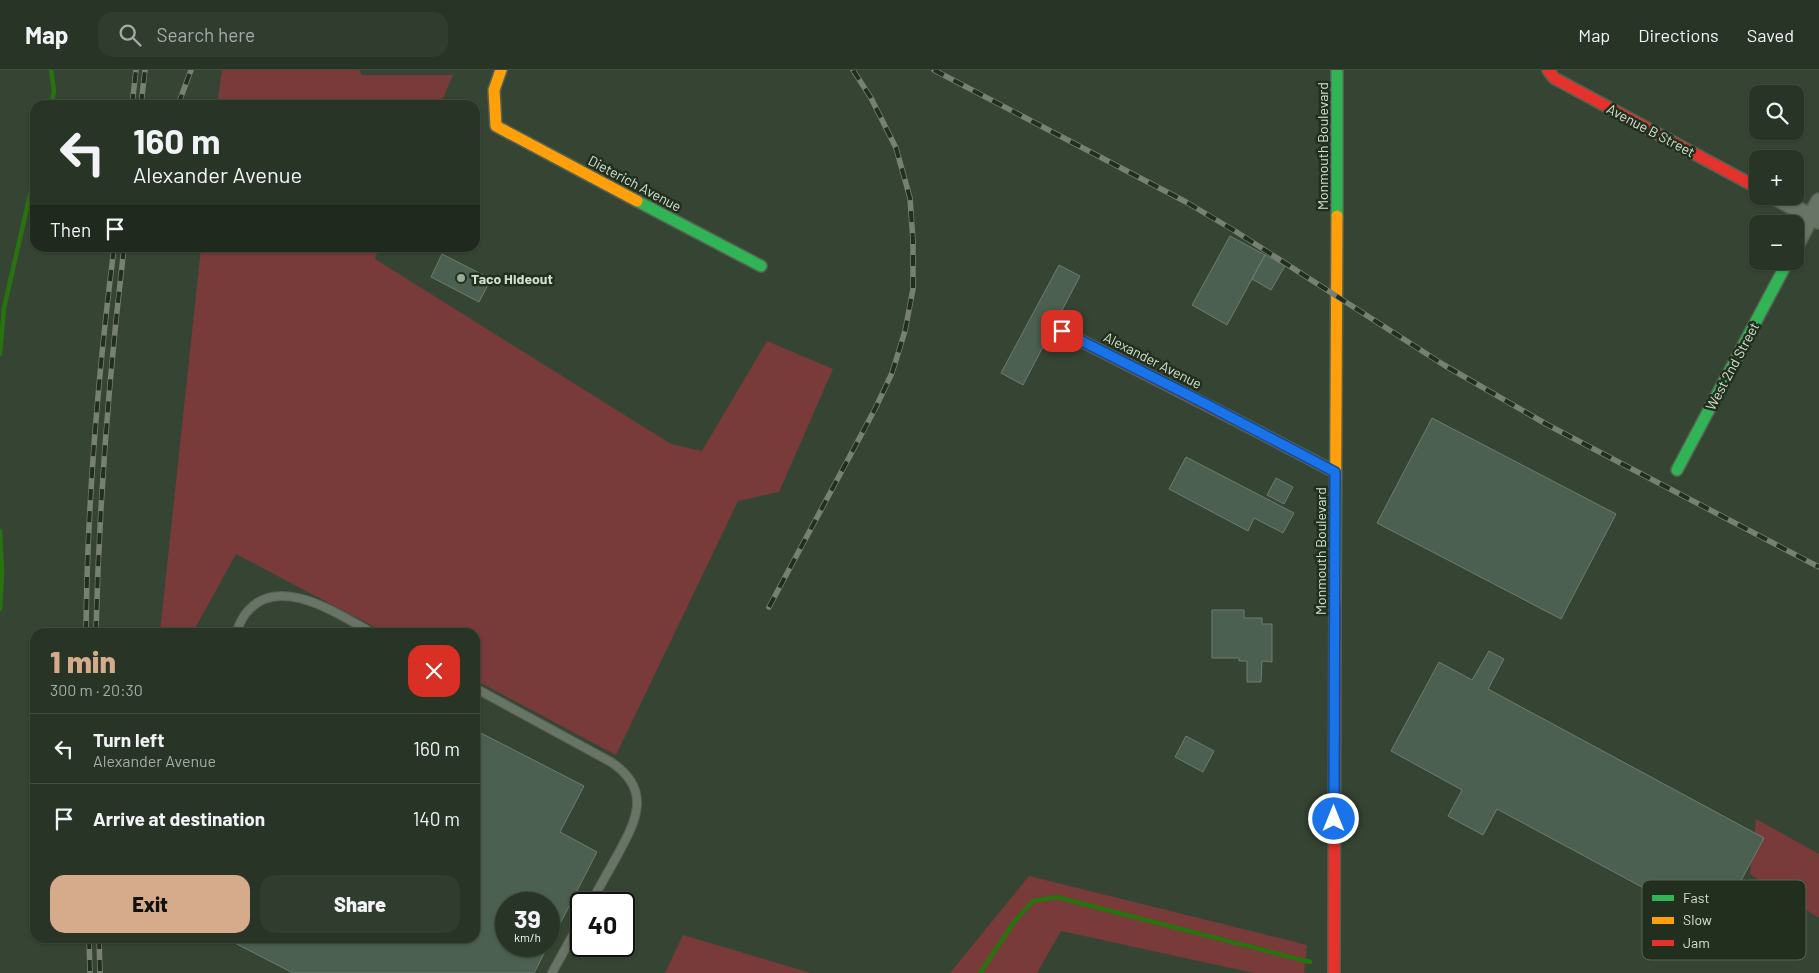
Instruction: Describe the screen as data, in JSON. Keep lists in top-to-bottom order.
{
  "streets": {
    "street": [
      "Avenue B Street",
      "Monmouth Boulevard",
      "Dieterich Avenue",
      "Alexander Avenue",
      "West 2nd Street"
    ]
  },
  "crossings": [
    ["Monmouth Boulevard", "Alexander Avenue"]
  ],
  "places": ["Taco Hideout"],
  "legend": ["Fast", "Slow", "Jam"],
  "page": {
    "header": "Map",
    "search": "Search here",
    "nav": ["Map", "Directions", "Saved"],
    "map_buttons": ["+", "−"],
    "turn": ["160 m", "Alexander Avenue"],
    "then": "Then",
    "heading": ["1 min", "300 m · 20:30"],
    "list": [
      {
        "name": "Turn left",
        "note": "Alexander Avenue",
        "value": "160 m"
      },
      {
        "name": "Arrive at destination",
        "value": "140 m"
      }
    ],
    "buttons": ["Exit", "Share"],
    "speed": "39 km/h",
    "limit": "40"
  }
}
